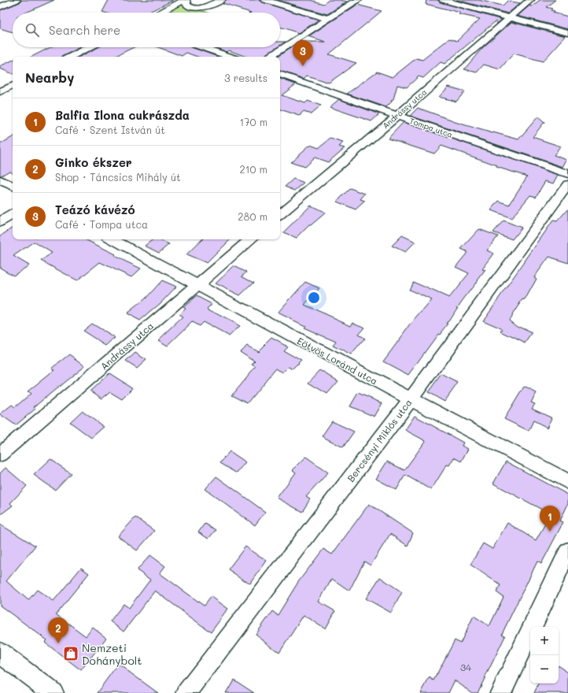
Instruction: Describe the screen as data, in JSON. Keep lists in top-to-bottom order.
{
  "streets": {
    "street": [
      "Andrássy utca",
      "Tompa utca",
      "Eötvös Loránd utca",
      "Bercsényi Miklós utca"
    ]
  },
  "crossings": [
    ["Andrássy utca", "Tompa utca"],
    ["Andrássy utca", "Eötvös Loránd utca"],
    ["Eötvös Loránd utca", "Bercsényi Miklós utca"]
  ],
  "places": {
    "shop": ["Nemzeti Dohánybolt"]
  },
  "house_numbers": ["34"],
  "page": {
    "search": "Search here",
    "pins": ["3", "1", "2"],
    "heading": ["Nearby", "3 results"],
    "list": [
      {
        "mark": "1",
        "name": "Balfia Ilona cukrászda",
        "note": "Café · Szent István út",
        "value": "170 m"
      },
      {
        "mark": "2",
        "name": "Ginko ékszer",
        "note": "Shop · Táncsics Mihály út",
        "value": "210 m"
      },
      {
        "mark": "3",
        "name": "Teázó kávézó",
        "note": "Café · Tompa utca",
        "value": "280 m"
      }
    ],
    "map_buttons": ["+", "−"]
  }
}
